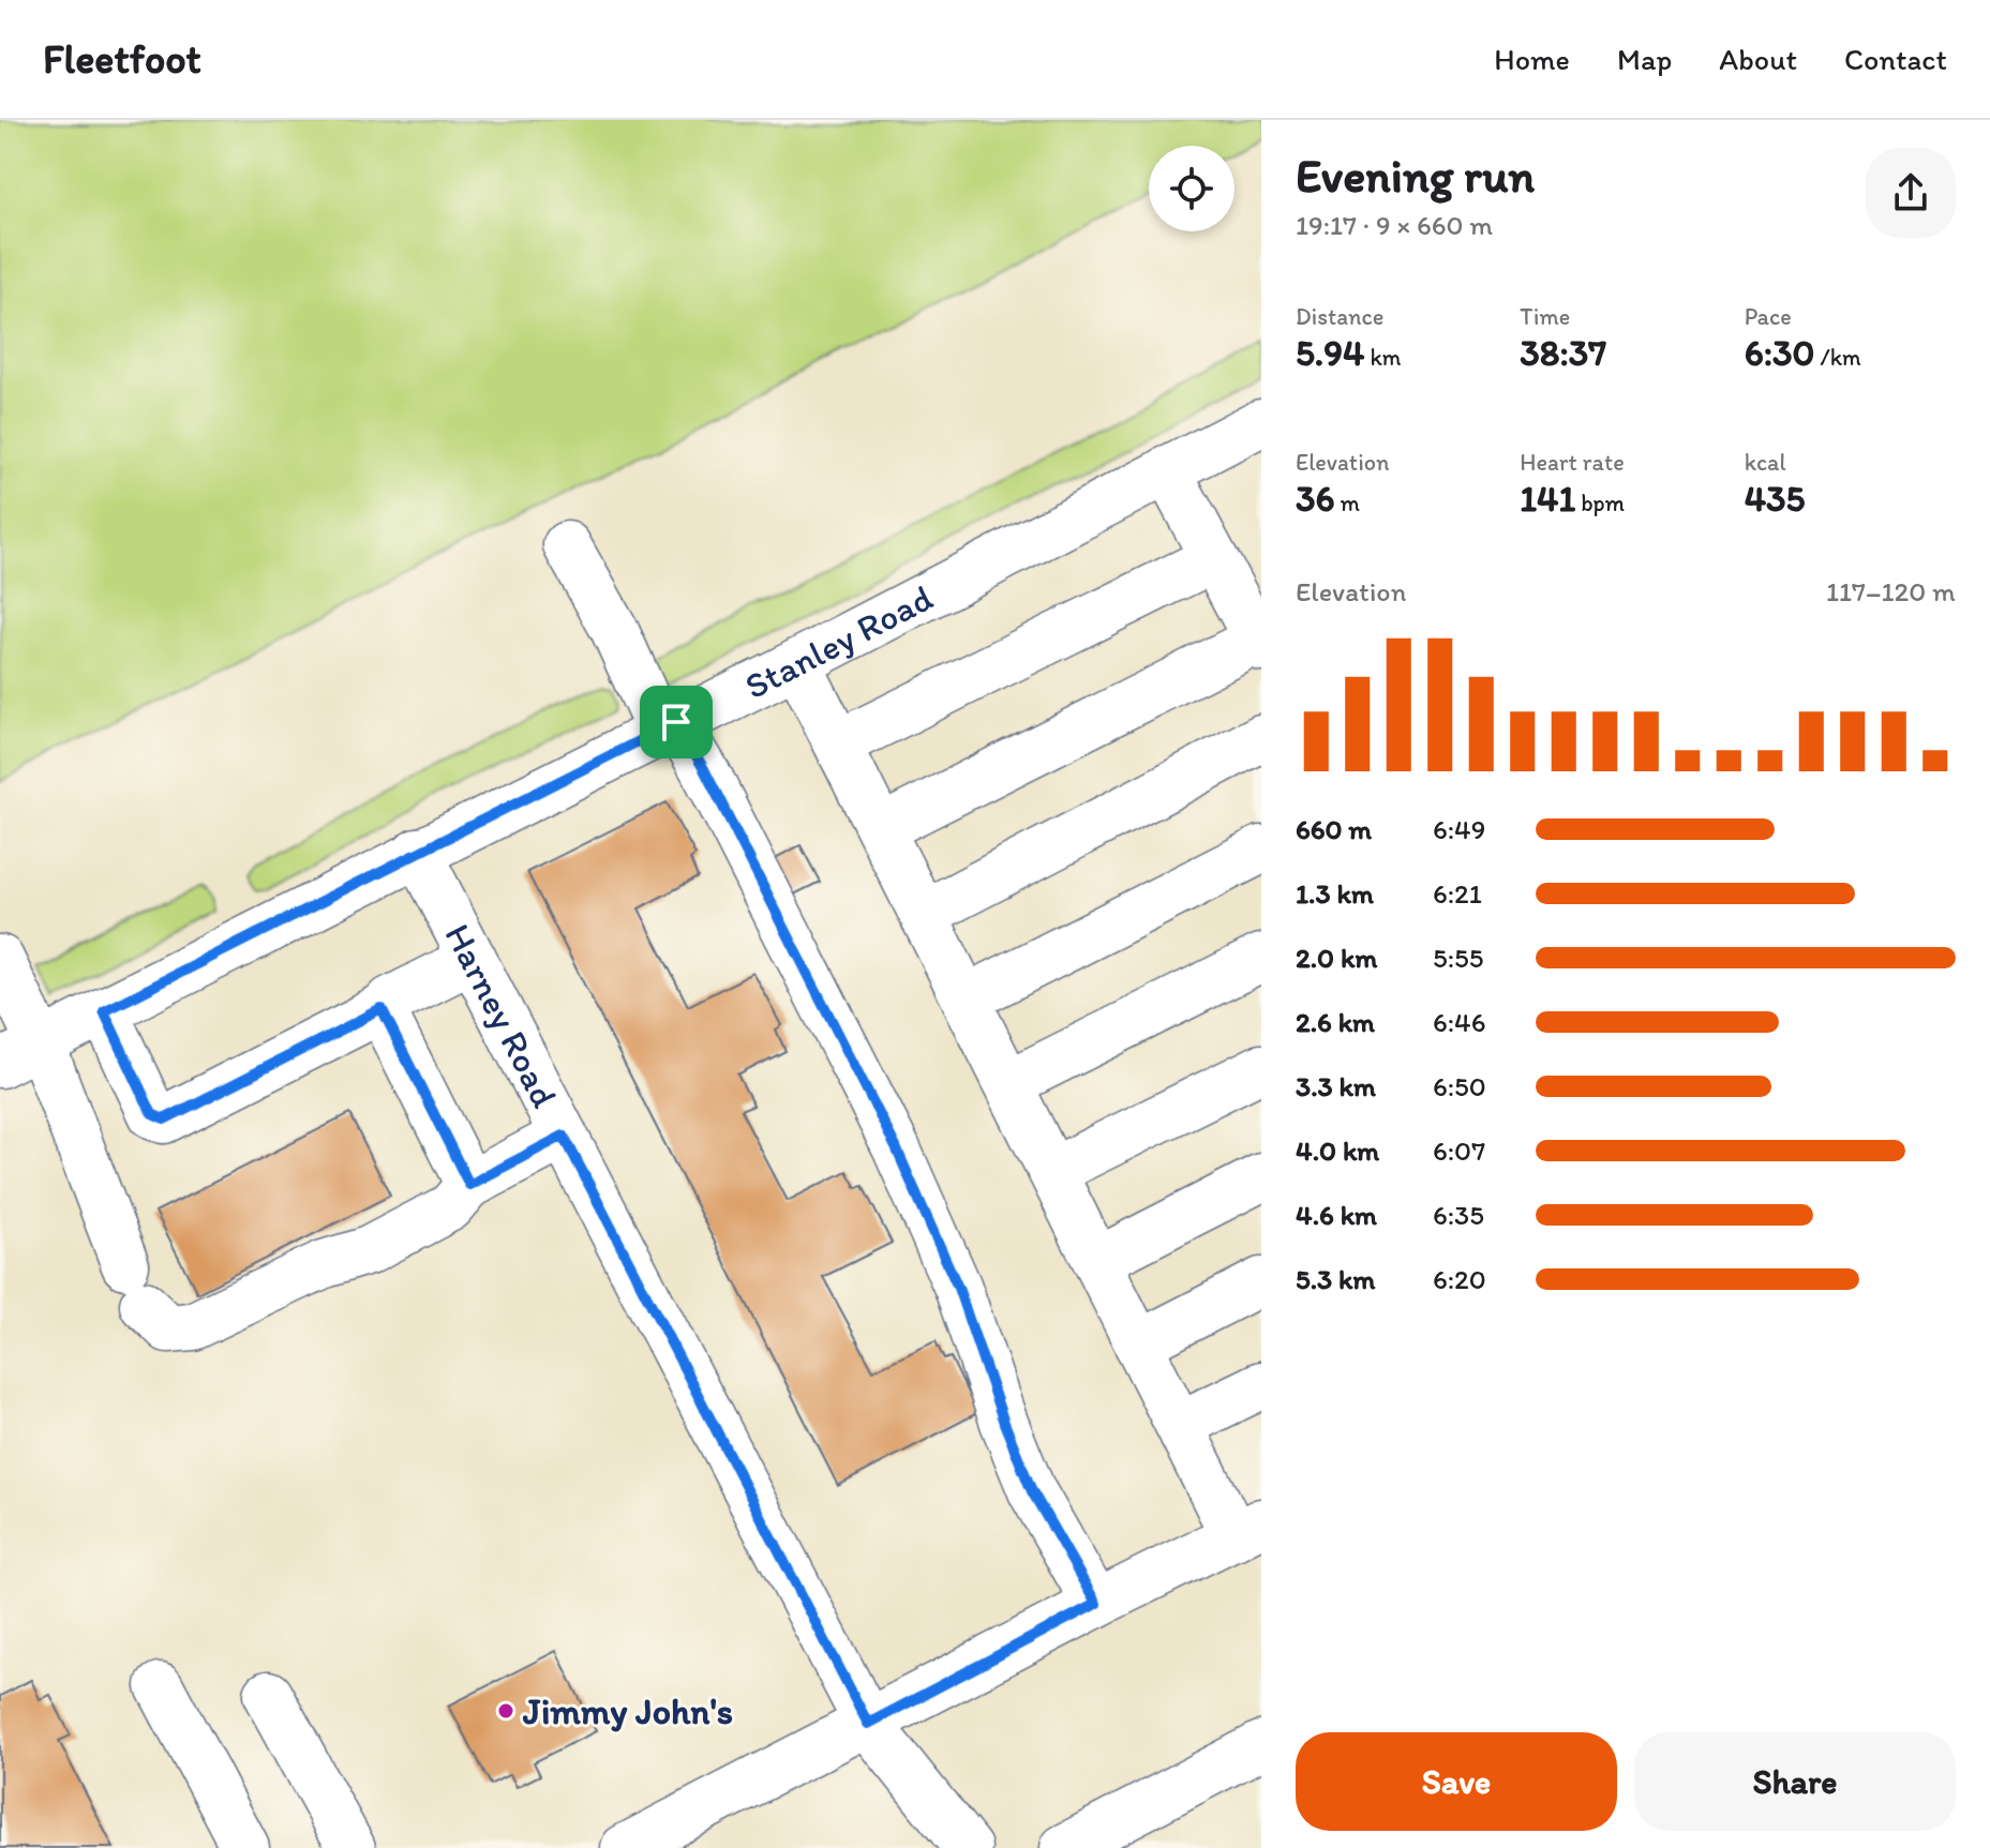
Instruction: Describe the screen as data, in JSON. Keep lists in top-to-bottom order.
{
  "streets": {
    "street": ["Stanley Road", "Harney Road"]
  },
  "crossings": [
    ["Stanley Road", "Harney Road"]
  ],
  "places": ["Jimmy John's"],
  "page": {
    "header": "Fleetfoot",
    "nav": [
      "Home",
      "Map",
      "About",
      "Contact"
    ],
    "heading": ["Evening run", "19:17 · 9 × 660 m"],
    "stats": [
      ["Distance", "5.94 km"],
      ["Time", "38:37"],
      ["Pace", "6:30 /km"],
      ["Elevation", "36 m"],
      ["Heart rate", "141 bpm"],
      ["kcal", "435"]
    ],
    "chart": ["Elevation", "117–120 m"],
    "list": [
      {
        "name": "660 m",
        "note": "6:49"
      },
      {
        "name": "1.3 km",
        "note": "6:21"
      },
      {
        "name": "2.0 km",
        "note": "5:55"
      },
      {
        "name": "2.6 km",
        "note": "6:46"
      },
      {
        "name": "3.3 km",
        "note": "6:50"
      },
      {
        "name": "4.0 km",
        "note": "6:07"
      },
      {
        "name": "4.6 km",
        "note": "6:35"
      },
      {
        "name": "5.3 km",
        "note": "6:20"
      }
    ],
    "buttons": ["Save", "Share"]
  }
}
